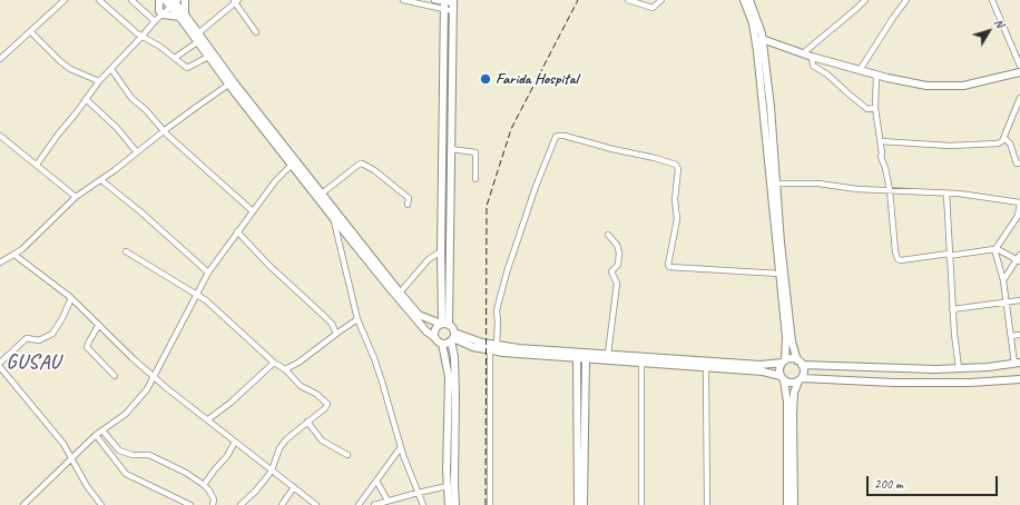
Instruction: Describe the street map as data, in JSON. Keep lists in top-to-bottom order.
{
  "districts": ["GUSAU"],
  "places": ["Farida Hospital"],
  "scale_bar": "200 m",
  "north": "top right"
}
